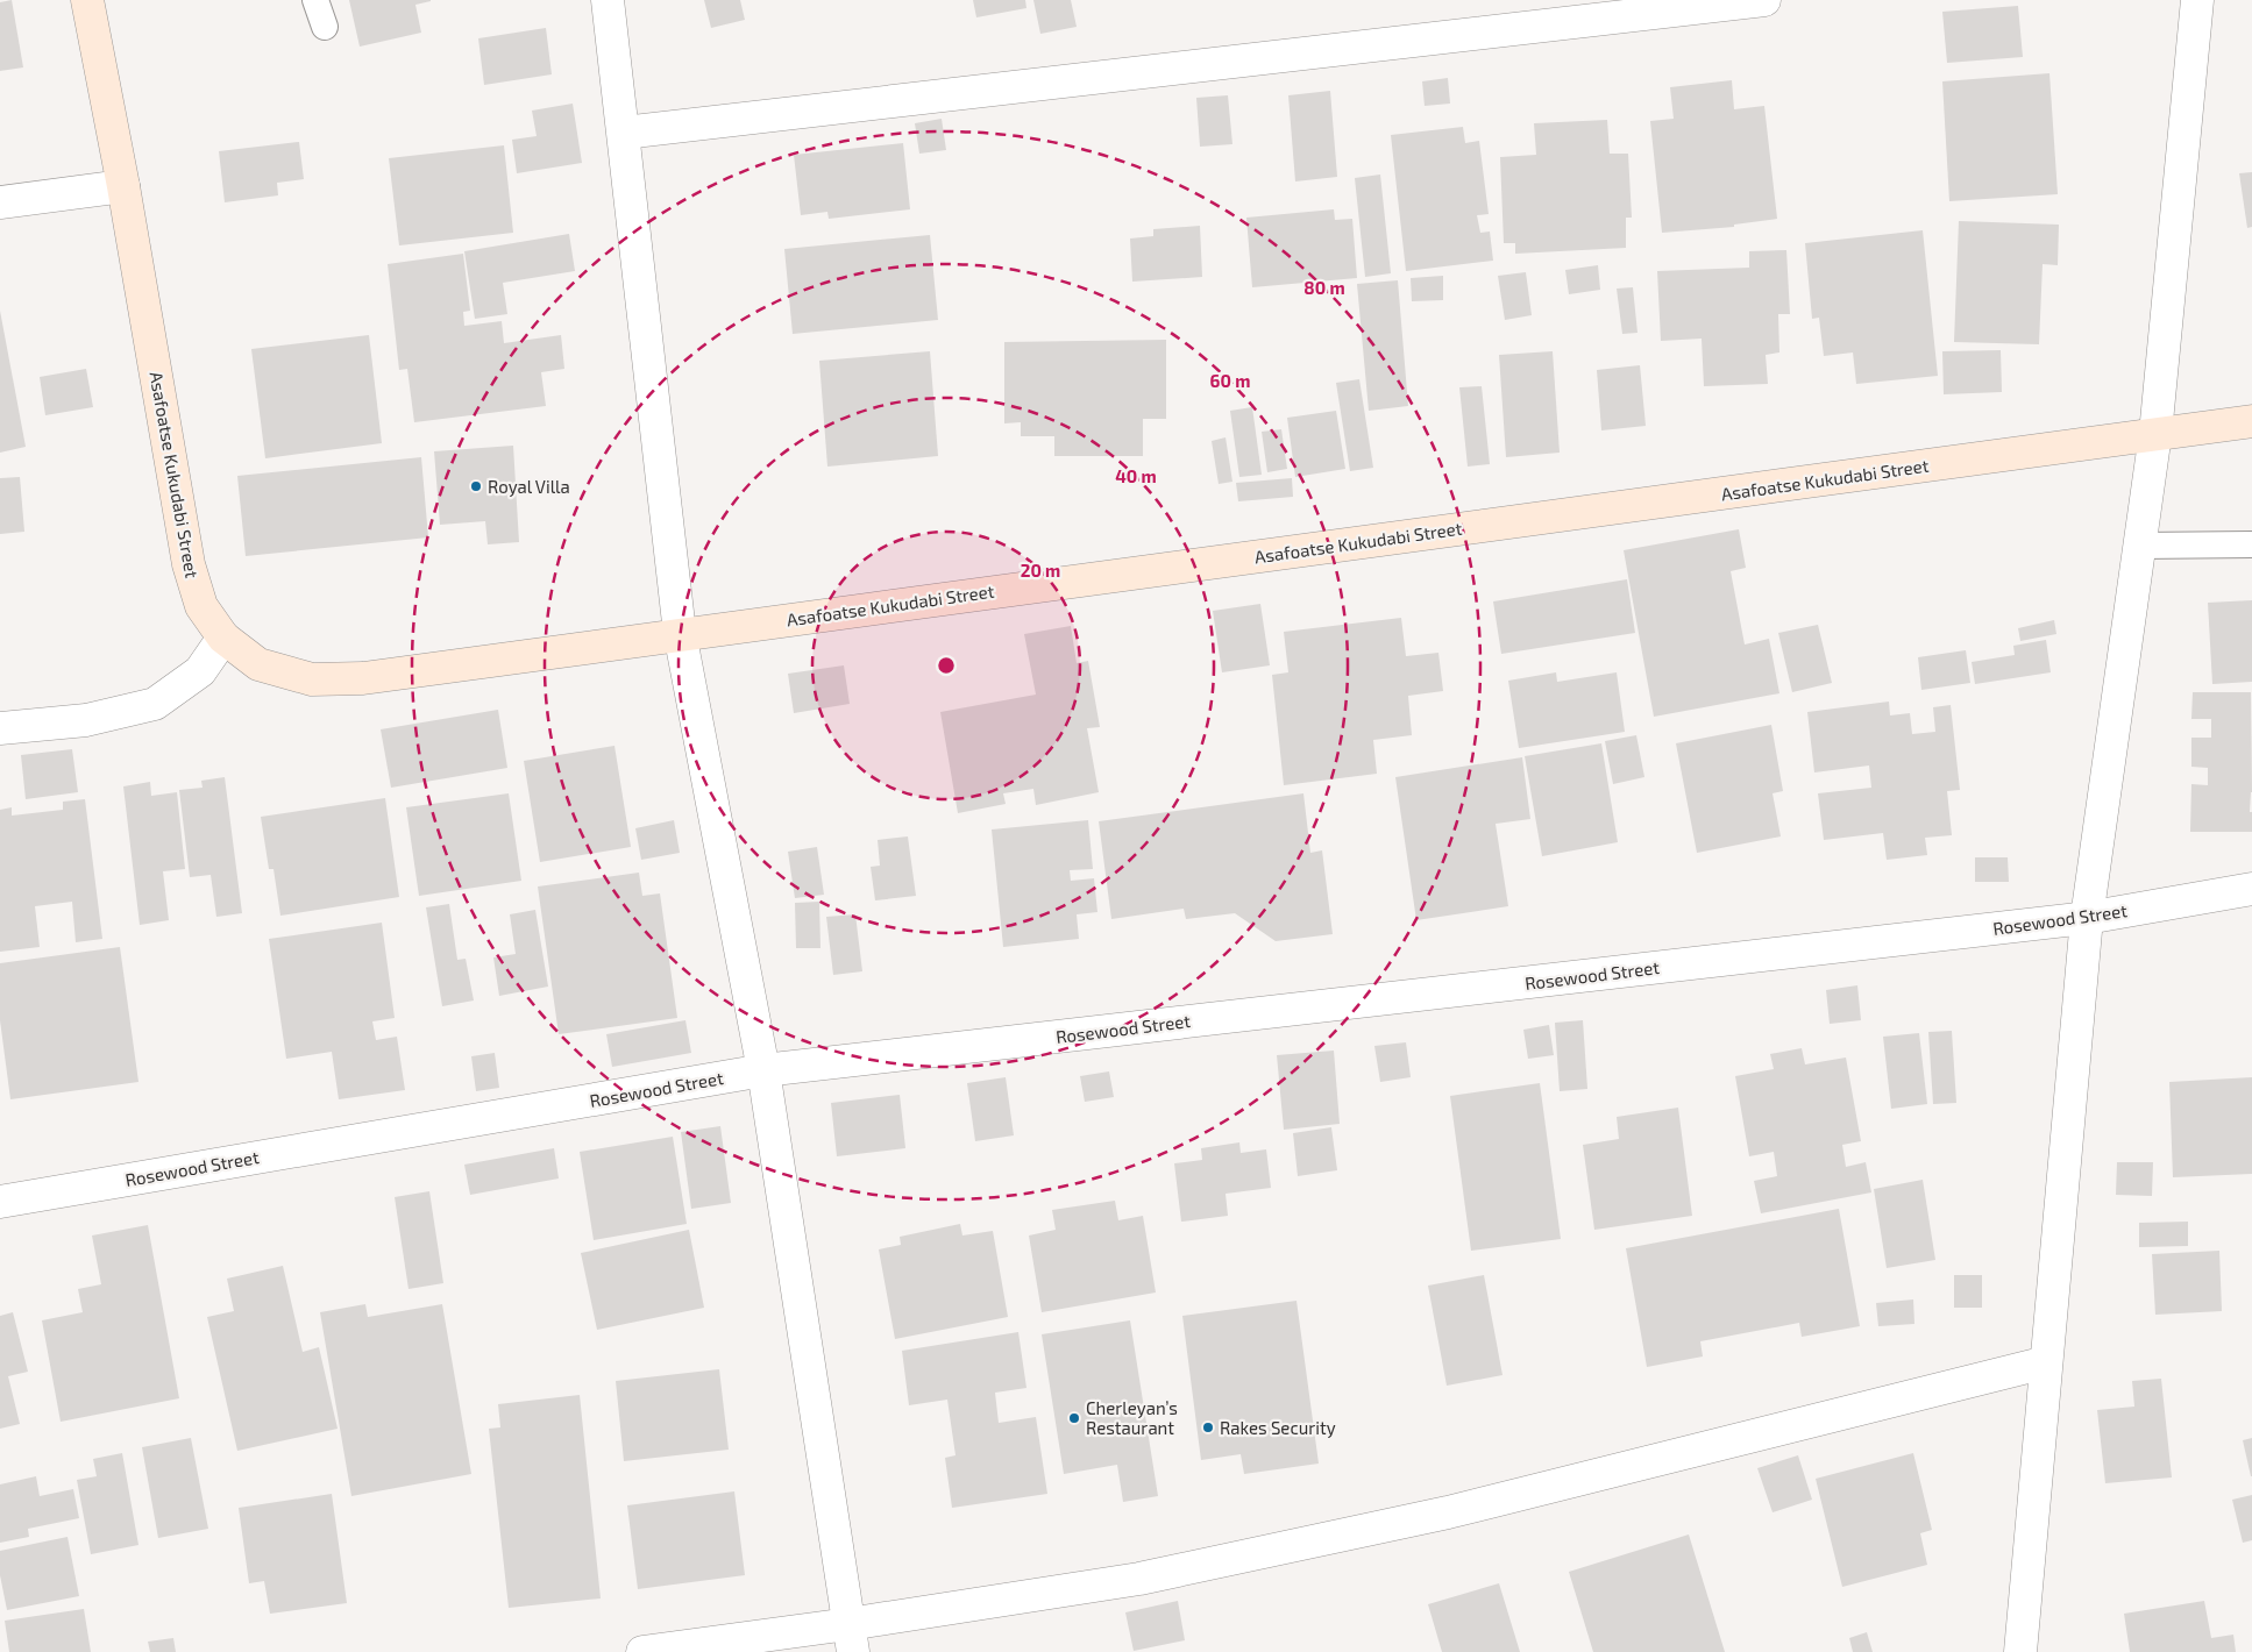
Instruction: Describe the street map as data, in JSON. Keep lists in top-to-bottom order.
{
  "streets": {
    "street": ["Asafoatse Kukudabi Street", "Rosewood Street"]
  },
  "places": ["Royal Villa", "Cherleyan’s Restaurant", "Rakes Security"],
  "rings": [
    "80 m",
    "60 m",
    "40 m",
    "20 m"
  ]
}
